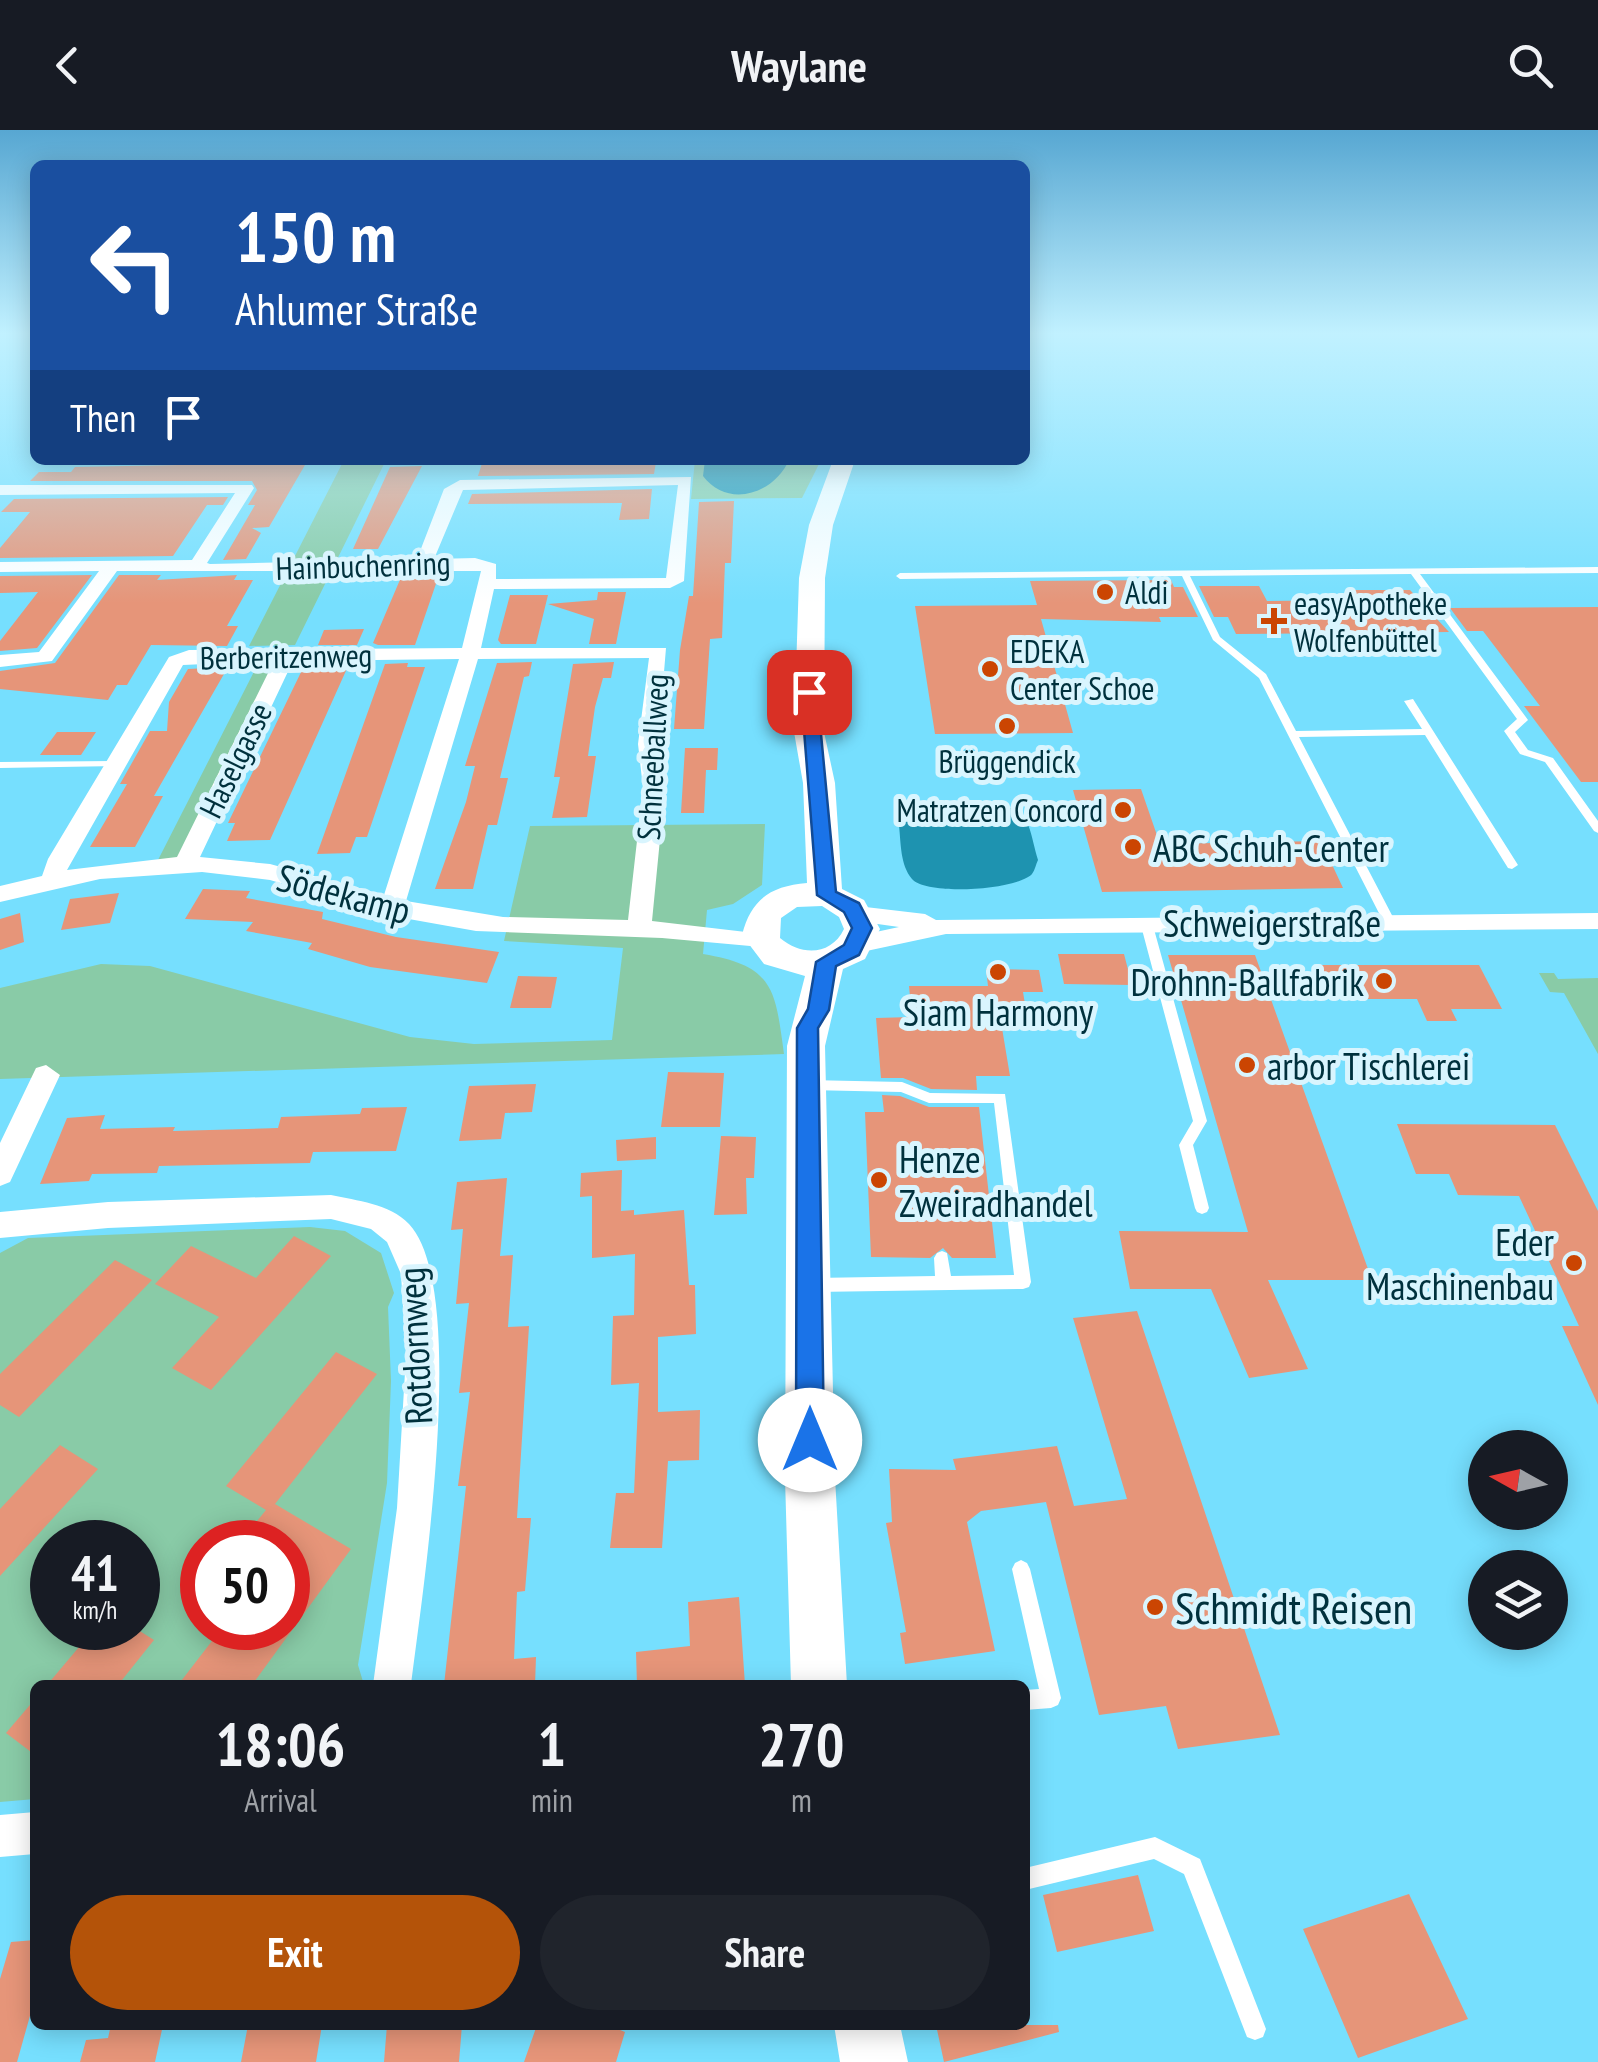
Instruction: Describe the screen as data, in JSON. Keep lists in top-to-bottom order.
{
  "streets": {
    "street": [
      "Hainbuchenring",
      "Berberitzenweg",
      "Schneeballweg",
      "Haselgasse",
      "Södekamp",
      "Schweigerstraße",
      "Rotdornweg"
    ]
  },
  "crossings": [
    ["Hainbuchenring", "Berberitzenweg"],
    ["Hainbuchenring", "Schneeballweg"],
    ["Hainbuchenring", "Södekamp"],
    ["Berberitzenweg", "Schneeballweg"],
    ["Berberitzenweg", "Haselgasse"],
    ["Berberitzenweg", "Södekamp"],
    ["Schneeballweg", "Södekamp"],
    ["Haselgasse", "Södekamp"],
    ["Södekamp", "Schweigerstraße"]
  ],
  "places": {
    "other": [
      "Aldi",
      "EDEKA Center Schoe",
      "Brüggendick",
      "Matratzen Concord",
      "ABC Schuh-Center",
      "Siam Harmony",
      "Drohnn-Ballfabrik",
      "arbor Tischlerei",
      "Henze Zweiradhandel",
      "Eder Maschinenbau",
      "Schmidt Reisen"
    ],
    "health": ["easyApotheke Wolfenbüttel"]
  },
  "north": "left",
  "page": {
    "header": "Waylane",
    "turn": ["150 m", "Ahlumer Straße"],
    "then": "Then",
    "speed": "41 km/h",
    "limit": "50",
    "eta": [
      "18:06",
      "Arrival",
      "1",
      "min",
      "270",
      "m"
    ],
    "buttons": ["Exit", "Share"]
  }
}
